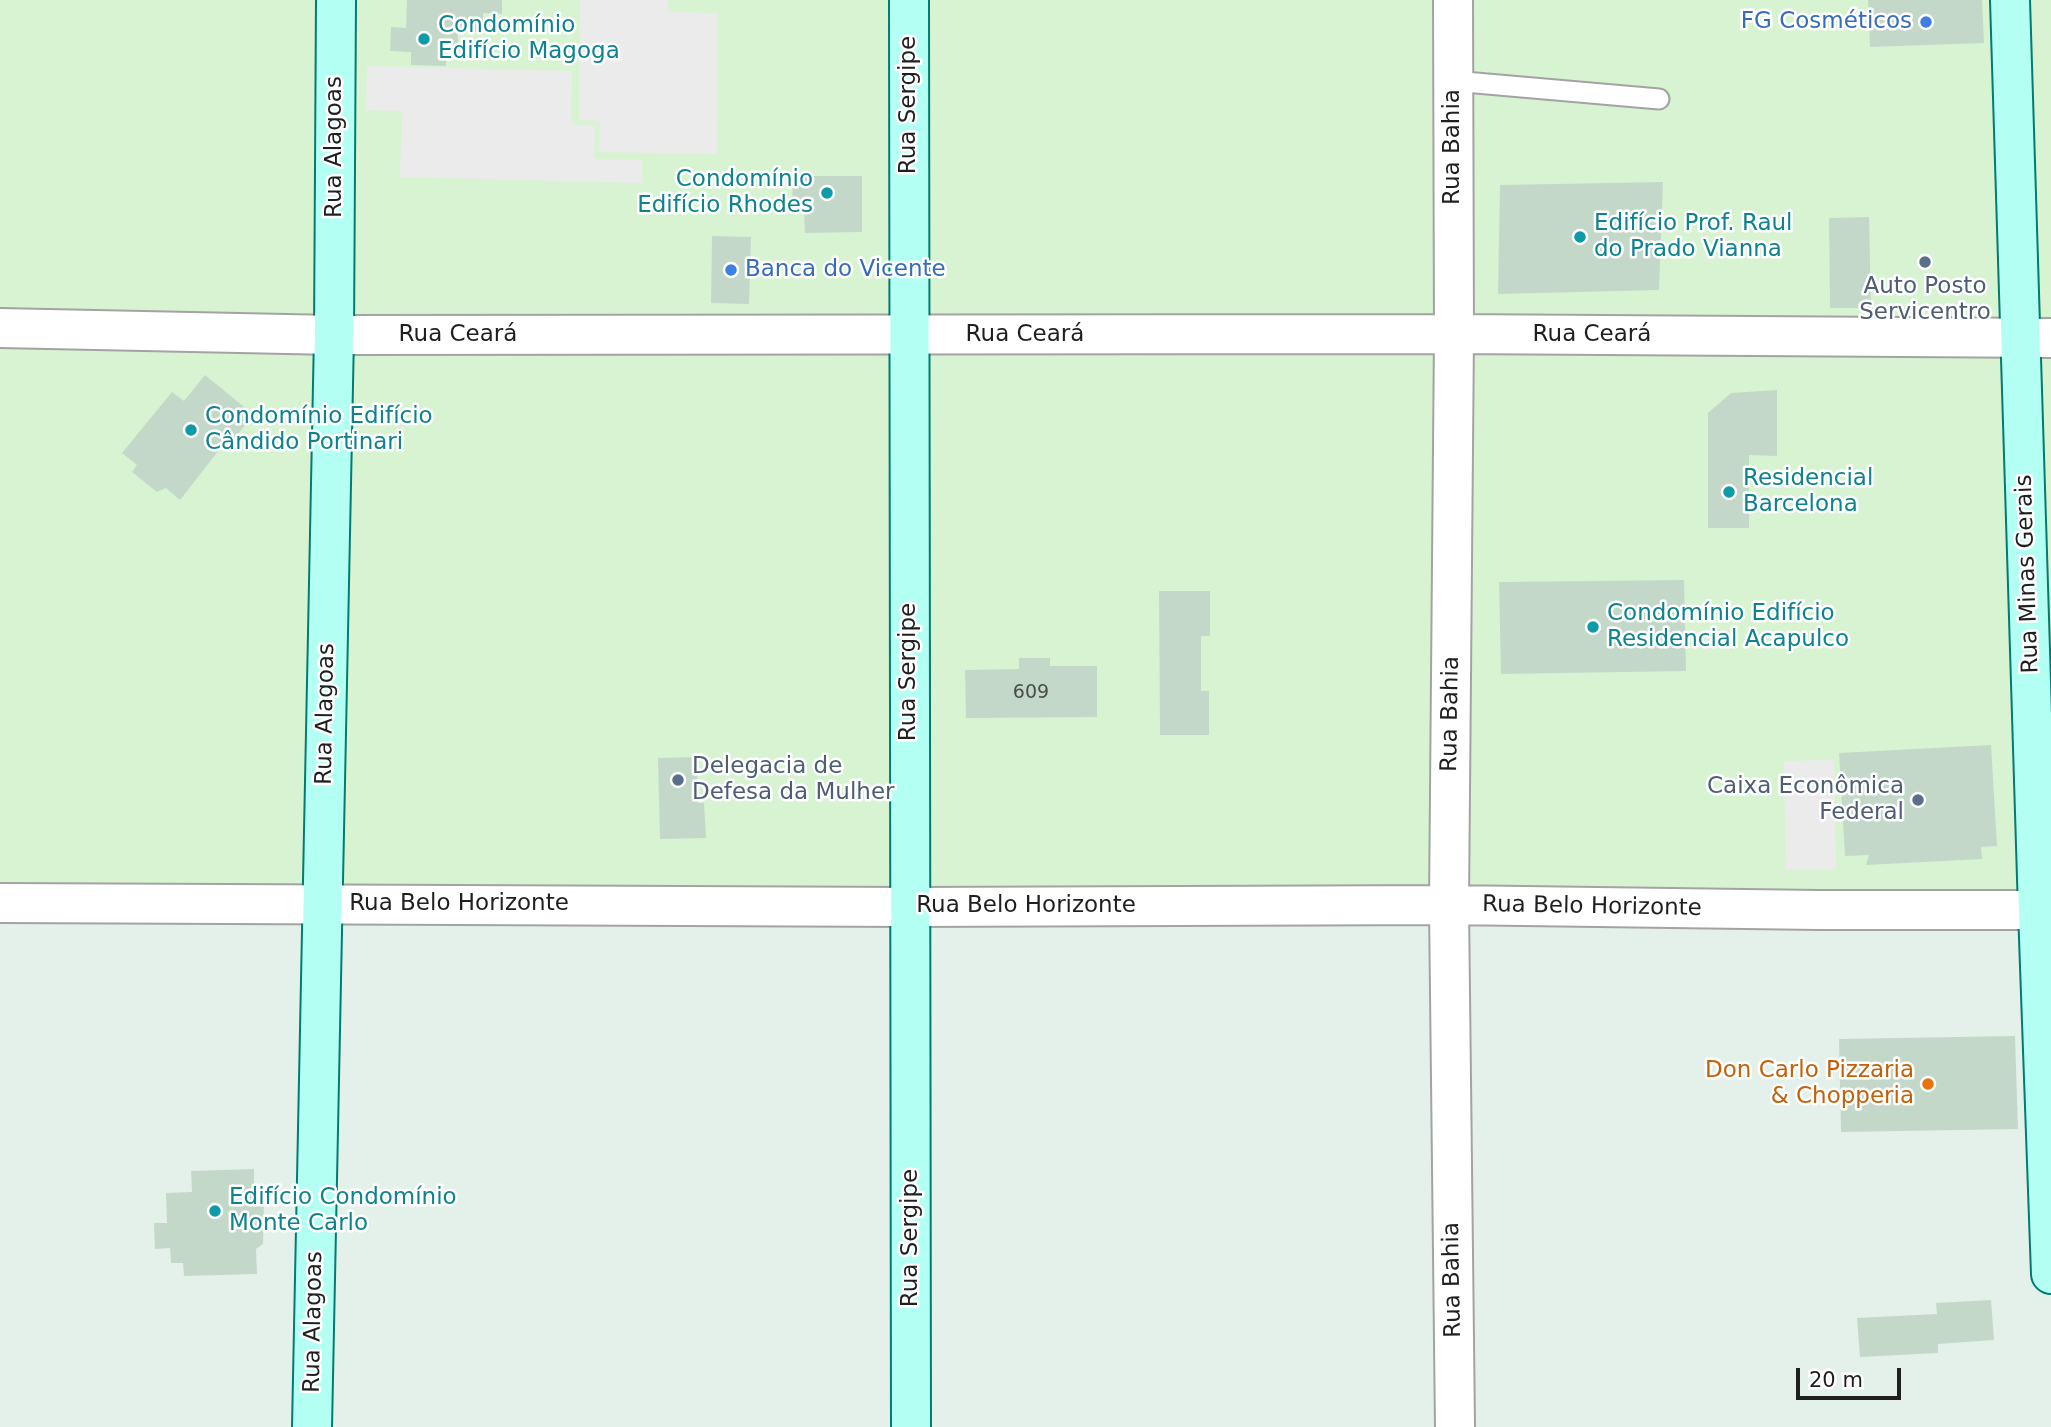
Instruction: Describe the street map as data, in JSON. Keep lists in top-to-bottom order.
{
  "streets": {
    "street": [
      "Rua Sergipe",
      "Rua Alagoas",
      "Rua Bahia",
      "Rua Ceará",
      "Rua Minas Gerais",
      "Rua Belo Horizonte"
    ]
  },
  "crossings": [
    ["Rua Sergipe", "Rua Ceará"],
    ["Rua Sergipe", "Rua Belo Horizonte"],
    ["Rua Alagoas", "Rua Ceará"],
    ["Rua Alagoas", "Rua Belo Horizonte"],
    ["Rua Bahia", "Rua Ceará"],
    ["Rua Bahia", "Rua Belo Horizonte"],
    ["Rua Ceará", "Rua Minas Gerais"],
    ["Rua Minas Gerais", "Rua Belo Horizonte"]
  ],
  "places": [
    "FG Cosméticos",
    "Condomínio Edifício Magoga",
    "Condomínio Edifício Rhodes",
    "Edifício Prof. Raul do Prado Vianna",
    "Auto Posto Servicentro",
    "Banca do Vicente",
    "Condomínio Edifício Cândido Portinari",
    "Residencial Barcelona",
    "Condomínio Edifício Residencial Acapulco",
    "Delegacia de Defesa da Mulher",
    "Caixa Econômica Federal",
    "Don Carlo Pizzaria & Chopperia",
    "Edifício Condomínio Monte Carlo"
  ],
  "house_numbers": ["609"],
  "scale_bar": "20 m"
}
